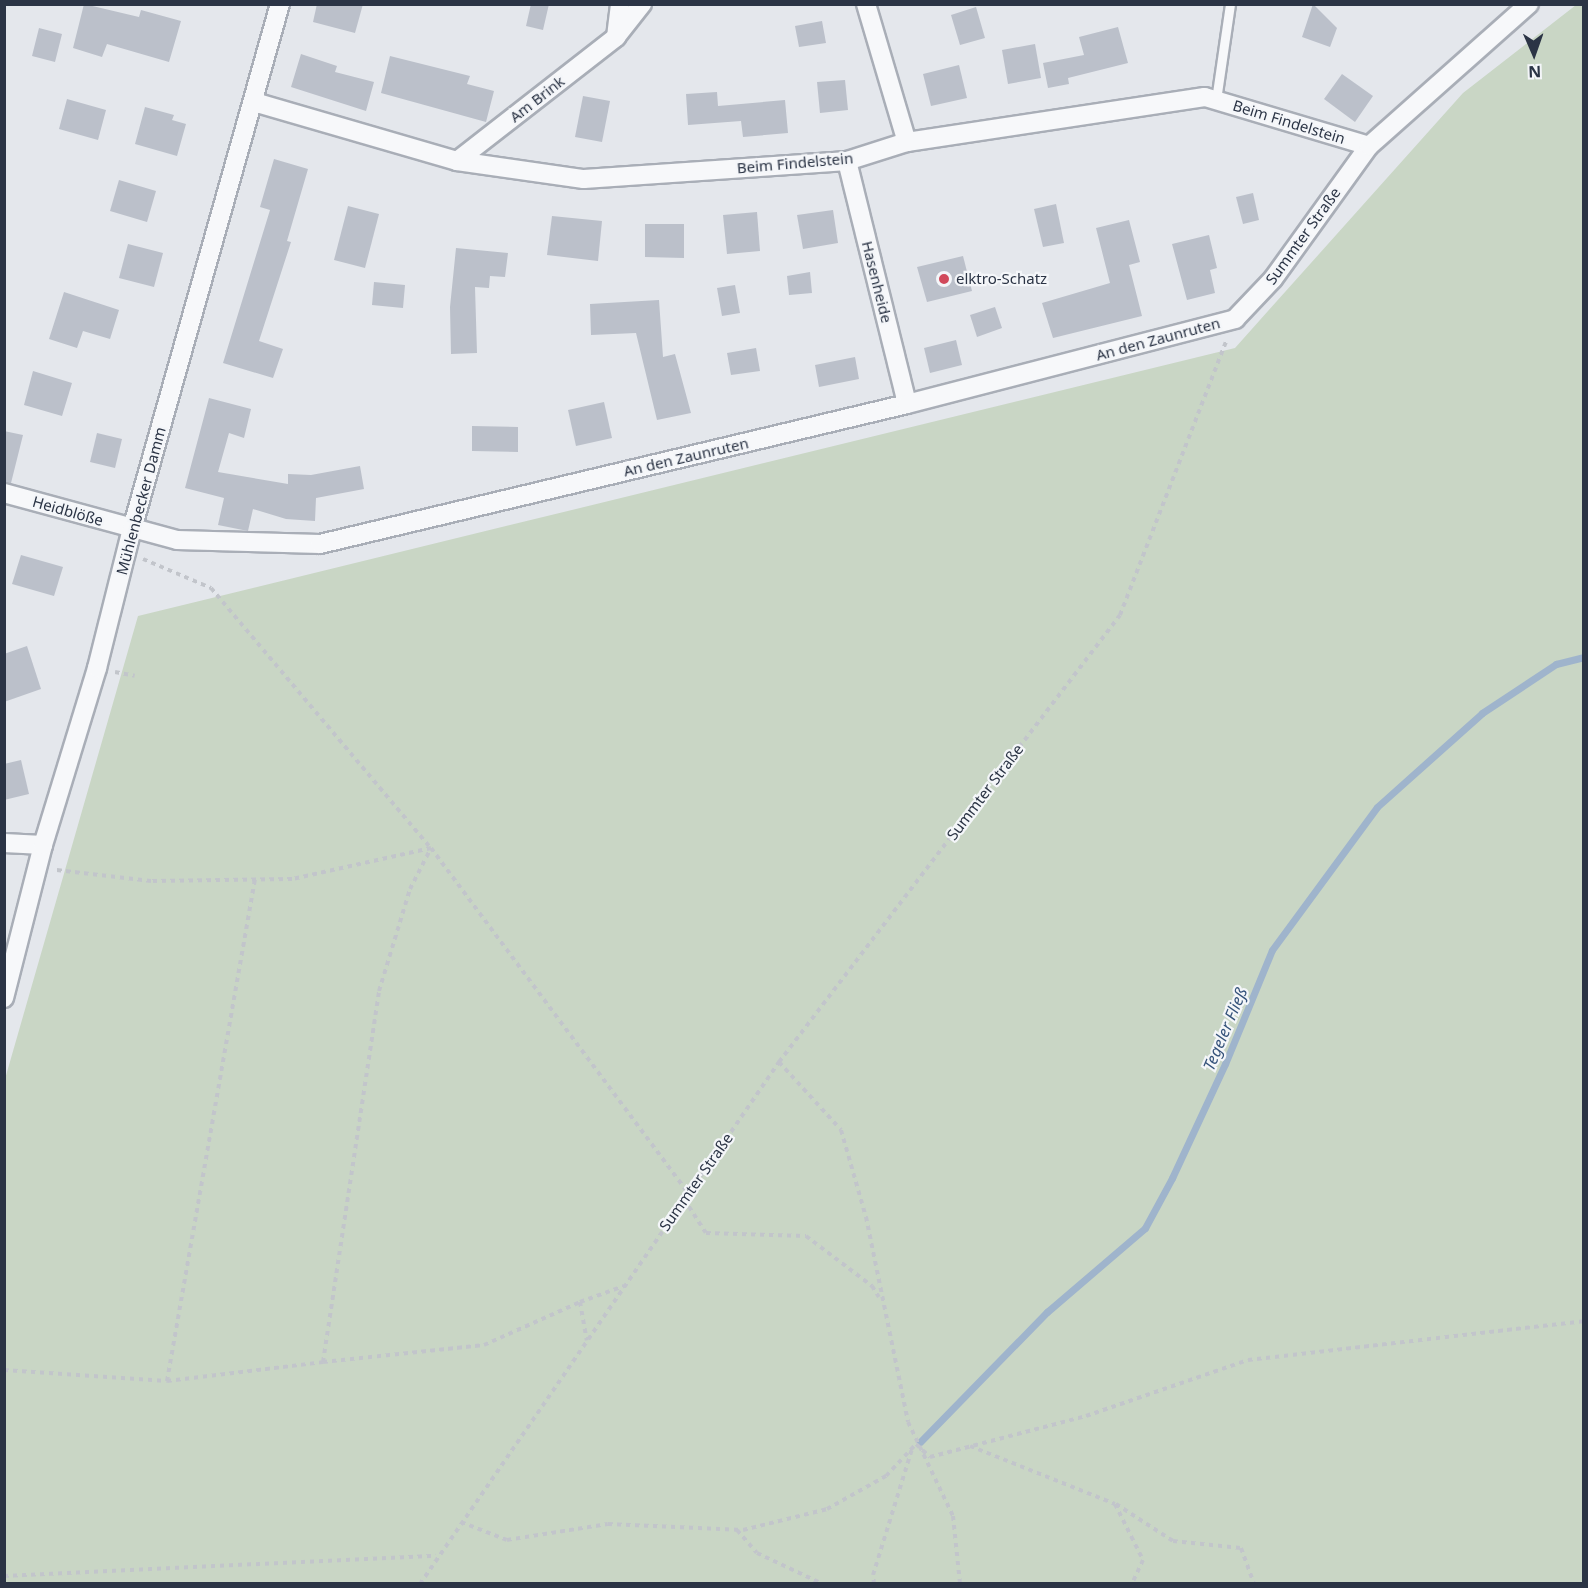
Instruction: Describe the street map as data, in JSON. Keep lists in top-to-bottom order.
{
  "streets": {
    "street": [
      "Am Brink",
      "Beim Findelstein",
      "Summter Straße",
      "Hasenheide",
      "An den Zaunruten",
      "Mühlenbecker Damm",
      "Heidblöße"
    ]
  },
  "crossings": [
    ["Am Brink", "Beim Findelstein"],
    ["Beim Findelstein", "Summter Straße"],
    ["Beim Findelstein", "Hasenheide"],
    ["Beim Findelstein", "Mühlenbecker Damm"],
    ["Summter Straße", "An den Zaunruten"],
    ["Hasenheide", "An den Zaunruten"],
    ["An den Zaunruten", "Mühlenbecker Damm"],
    ["An den Zaunruten", "Heidblöße"],
    ["Mühlenbecker Damm", "Heidblöße"]
  ],
  "water": ["Tegeler Fließ"],
  "places": ["elktro-Schatz"],
  "north": "bottom"
}
